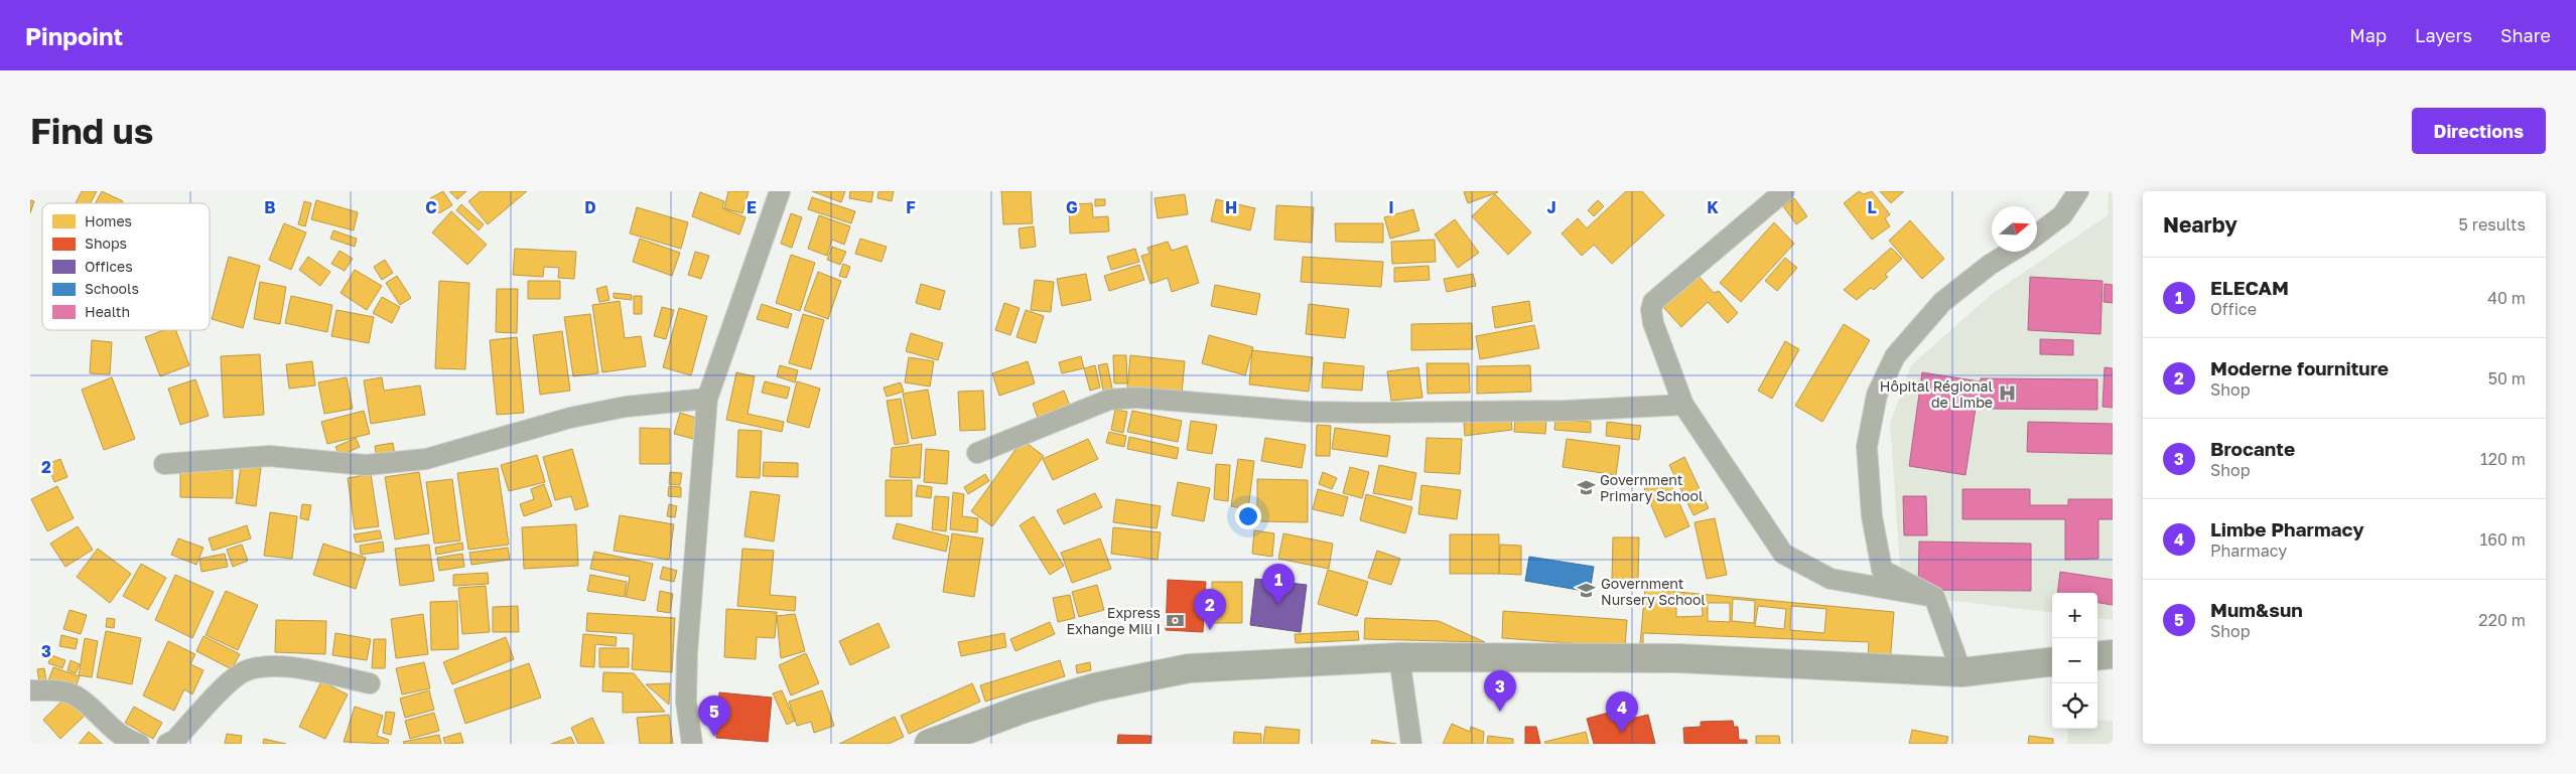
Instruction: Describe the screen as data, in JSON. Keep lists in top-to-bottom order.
{
  "places": {
    "hospital": ["Hôpital Régional de Limbe"],
    "school or university": ["Government Primary School", "Government Nursery School"],
    "bank": ["Express Exhange Mili I"]
  },
  "legend": [
    "Homes",
    "Shops",
    "Offices",
    "Schools",
    "Health"
  ],
  "north": "right",
  "page": {
    "header": "Pinpoint",
    "nav": ["Map", "Layers", "Share"],
    "buttons": "Directions",
    "title": "Find us",
    "heading": ["Nearby", "5 results"],
    "list": [
      {
        "mark": "1",
        "name": "ELECAM",
        "note": "Office",
        "value": "40 m"
      },
      {
        "mark": "2",
        "name": "Moderne fourniture",
        "note": "Shop",
        "value": "50 m"
      },
      {
        "mark": "3",
        "name": "Brocante",
        "note": "Shop",
        "value": "120 m"
      },
      {
        "mark": "4",
        "name": "Limbe Pharmacy",
        "note": "Pharmacy",
        "value": "160 m"
      },
      {
        "mark": "5",
        "name": "Mum&sun",
        "note": "Shop",
        "value": "220 m"
      }
    ],
    "pins": [
      "1",
      "2",
      "3",
      "4",
      "5"
    ],
    "map_buttons": ["+", "−"]
  },
  "grid": {
    "columns": [
      "B",
      "C",
      "D",
      "E",
      "F",
      "G",
      "H",
      "I",
      "J",
      "K",
      "L"
    ],
    "rows": ["2", "3"]
  }
}
